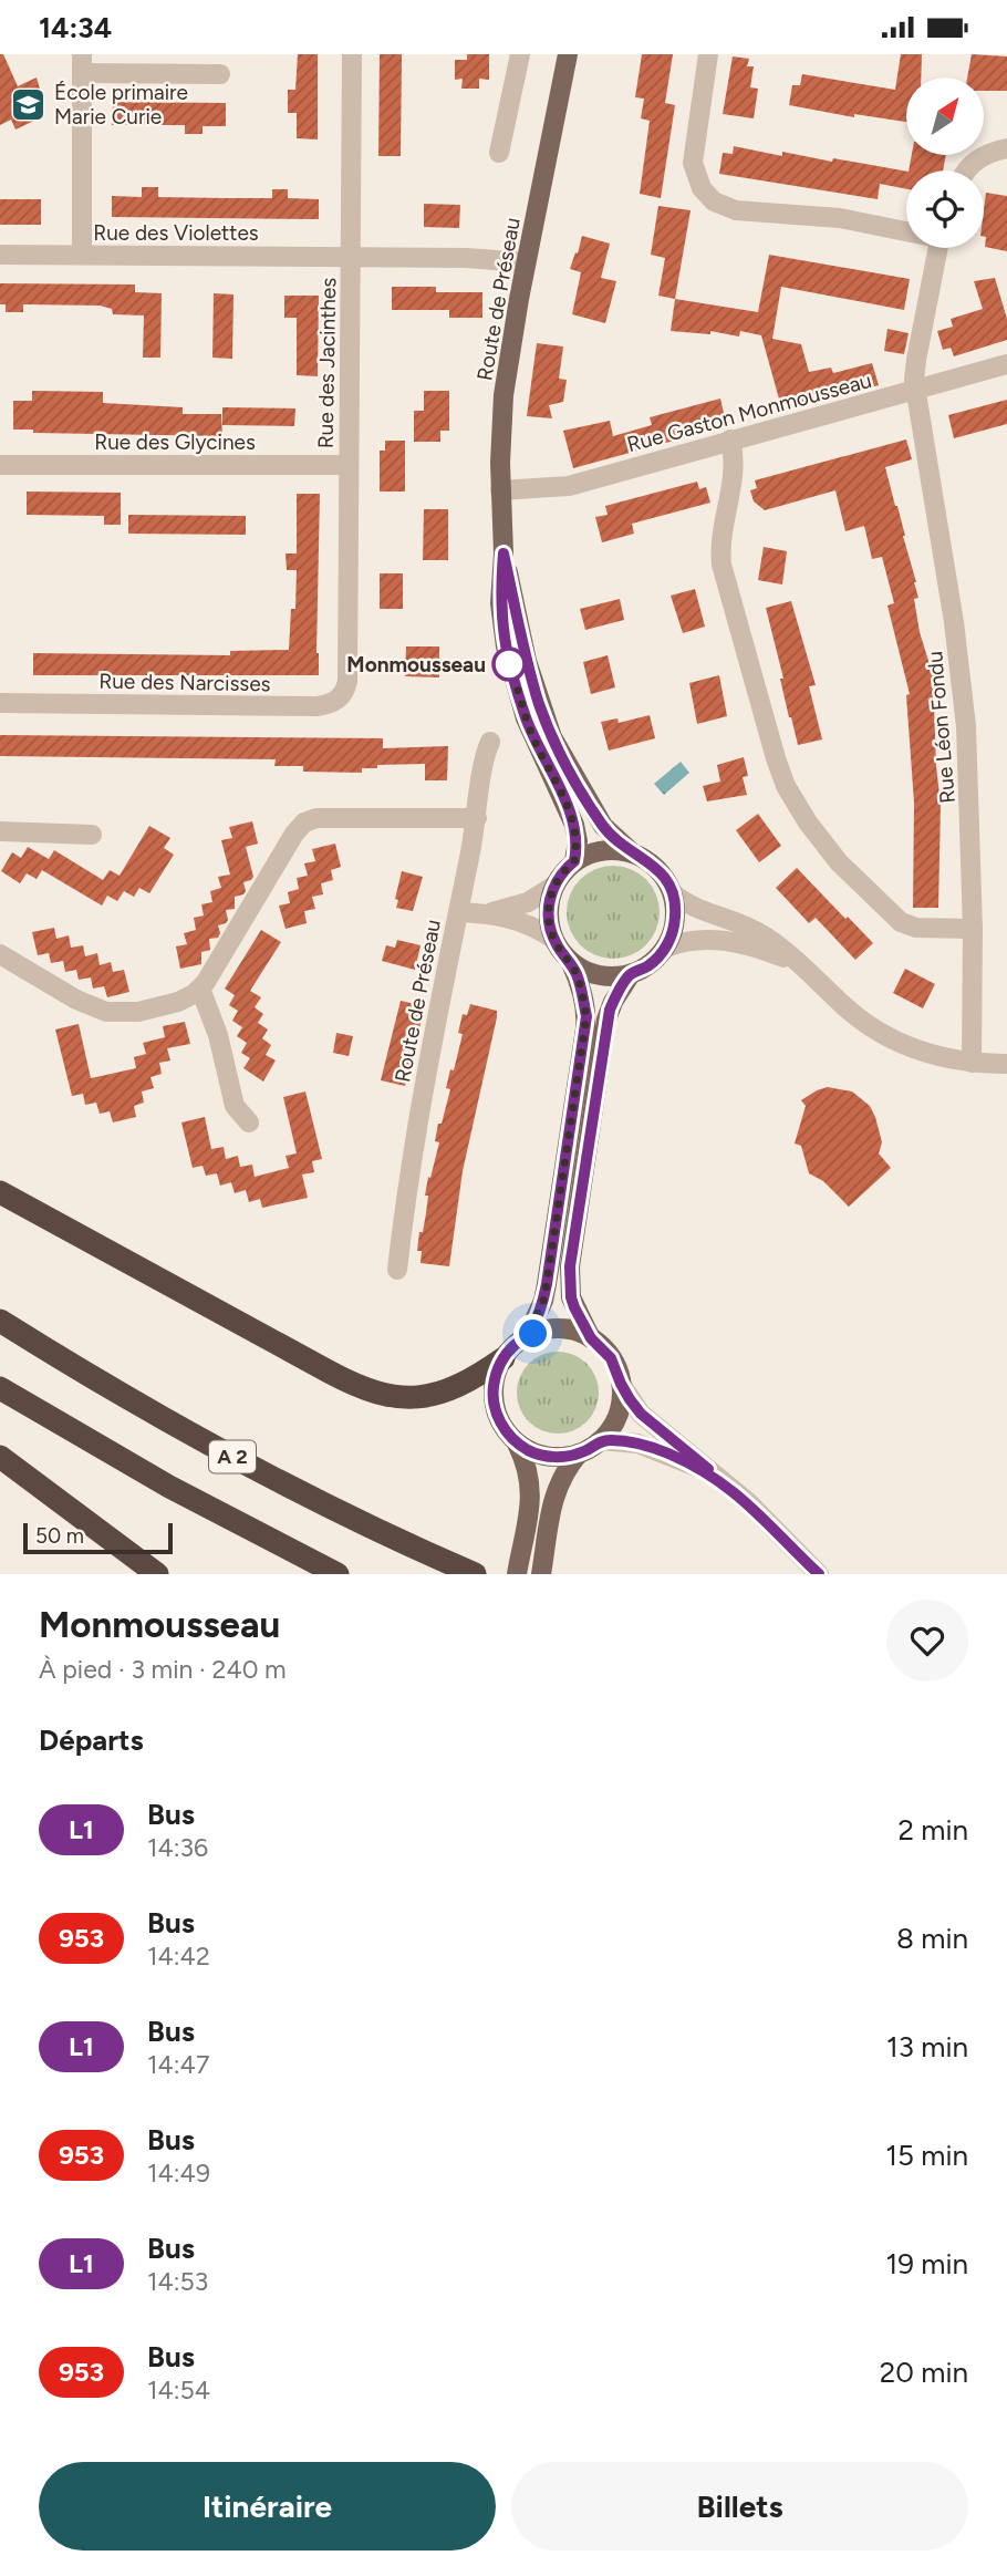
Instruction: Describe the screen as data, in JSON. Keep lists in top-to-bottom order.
{
  "streets": {
    "highway": ["A 2"],
    "main road": ["Route de Préseau"],
    "street": [
      "Rue des Violettes",
      "Rue des Jacinthes",
      "Rue Gaston Monmousseau",
      "Rue des Glycines",
      "Rue des Narcisses",
      "Rue Léon Fondu"
    ]
  },
  "crossings": [
    ["Rue des Violettes", "Route de Préseau"],
    ["Rue des Violettes", "Rue des Jacinthes"],
    ["Route de Préseau", "Rue Gaston Monmousseau"],
    ["Rue des Jacinthes", "Rue des Glycines"],
    ["Rue des Jacinthes", "Rue des Narcisses"],
    ["Rue Gaston Monmousseau", "Rue Léon Fondu"]
  ],
  "places": {
    "school or university": ["École primaire Marie Curie"],
    "other": ["Monmousseau"]
  },
  "lines": ["bus line L1"],
  "scale_bar": "50 m",
  "north": "top right",
  "page": {
    "status": "14:34",
    "scale": "50 m",
    "heading": [
      ["Monmousseau", "À pied · 3 min · 240 m"],
      "Départs"
    ],
    "list": [
      {
        "mark": "L1",
        "name": "Bus",
        "note": "14:36",
        "value": "2 min"
      },
      {
        "mark": "953",
        "name": "Bus",
        "note": "14:42",
        "value": "8 min"
      },
      {
        "mark": "L1",
        "name": "Bus",
        "note": "14:47",
        "value": "13 min"
      },
      {
        "mark": "953",
        "name": "Bus",
        "note": "14:49",
        "value": "15 min"
      },
      {
        "mark": "L1",
        "name": "Bus",
        "note": "14:53",
        "value": "19 min"
      },
      {
        "mark": "953",
        "name": "Bus",
        "note": "14:54",
        "value": "20 min"
      }
    ],
    "buttons": ["Itinéraire", "Billets"]
  }
}
